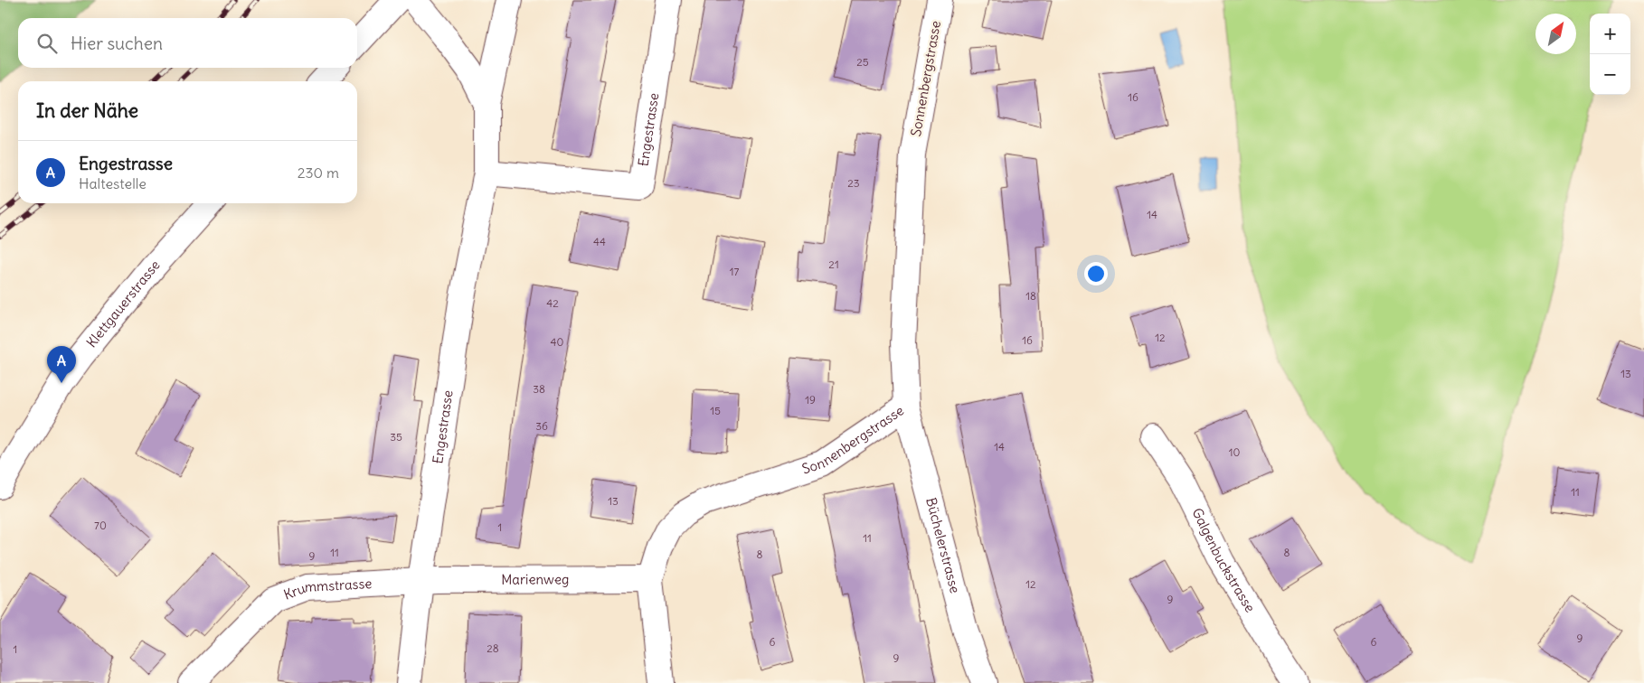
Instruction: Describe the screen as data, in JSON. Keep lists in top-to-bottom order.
{
  "streets": {
    "street": [
      "Sonnenbergstrasse",
      "Engestrasse",
      "Klettgauerstrasse",
      "Büchelerstrasse",
      "Galgenbuckstrasse",
      "Marienweg",
      "Krummstrasse"
    ]
  },
  "crossings": [
    ["Sonnenbergstrasse", "Büchelerstrasse"],
    ["Sonnenbergstrasse", "Marienweg"],
    ["Engestrasse", "Marienweg"],
    ["Engestrasse", "Krummstrasse"],
    ["Marienweg", "Krummstrasse"]
  ],
  "house_numbers": [
    "25",
    "16",
    "23",
    "14",
    "44",
    "21",
    "17",
    "18",
    "42",
    "12",
    "16",
    "40",
    "13",
    "38",
    "19",
    "15",
    "36",
    "35",
    "14",
    "10",
    "11",
    "13",
    "70",
    "1",
    "11",
    "11",
    "8",
    "8",
    "9",
    "12",
    "9",
    "9",
    "6",
    "6",
    "28",
    "1",
    "9"
  ],
  "north": "top right",
  "page": {
    "map_buttons": ["+", "−"],
    "search": "Hier suchen",
    "heading": "In der Nähe",
    "list": [
      {
        "mark": "A",
        "name": "Engestrasse",
        "note": "Haltestelle",
        "value": "230 m"
      }
    ],
    "pins": "A"
  }
}
